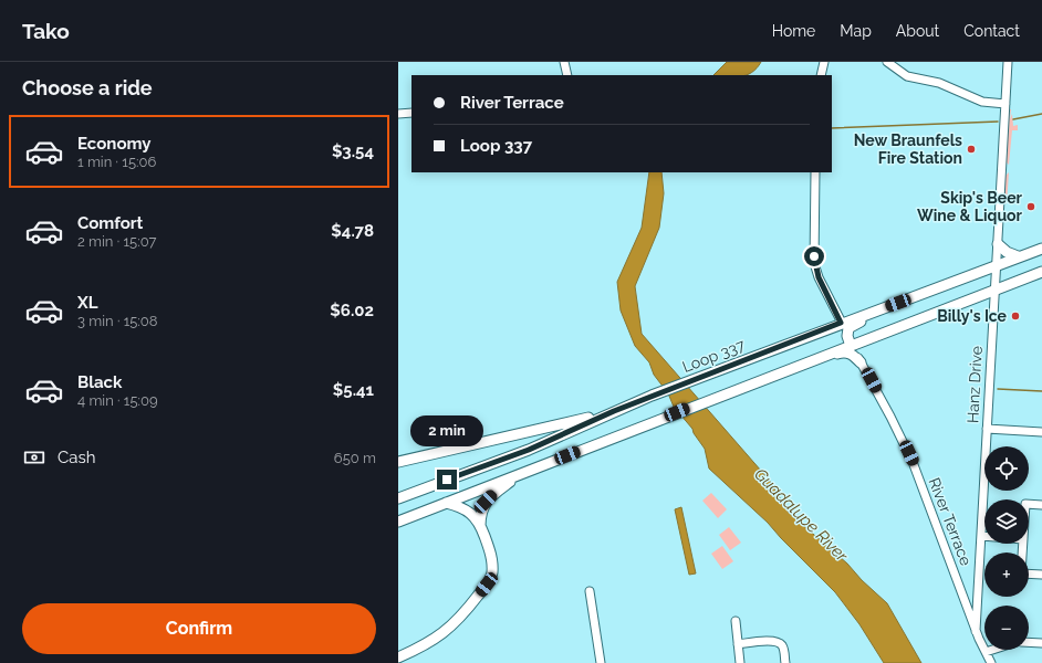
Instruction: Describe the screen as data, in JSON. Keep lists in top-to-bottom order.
{
  "streets": {
    "main road": ["Loop 337"],
    "street": ["Hanz Drive", "River Terrace"]
  },
  "crossings": [
    ["Loop 337", "Hanz Drive"],
    ["Hanz Drive", "River Terrace"]
  ],
  "water": ["Guadalupe River"],
  "places": ["New Braunfels Fire Station", "Skip's Beer Wine & Liquor", "Billy's Ice"],
  "page": {
    "header": "Tako",
    "nav": [
      "Home",
      "Map",
      "About",
      "Contact"
    ],
    "heading": "Choose a ride",
    "banner": ["River Terrace", "Loop 337"],
    "list": [
      {
        "name": "Economy",
        "note": "1 min · 15:06",
        "value": "$3.54"
      },
      {
        "name": "Comfort",
        "note": "2 min · 15:07",
        "value": "$4.78"
      },
      {
        "name": "XL",
        "note": "3 min · 15:08",
        "value": "$6.02"
      },
      {
        "name": "Black",
        "note": "4 min · 15:09",
        "value": "$5.41"
      }
    ],
    "bubble": "2 min",
    "pay": ["Cash", "650 m"],
    "map_buttons": ["+", "−"],
    "buttons": "Confirm"
  }
}
